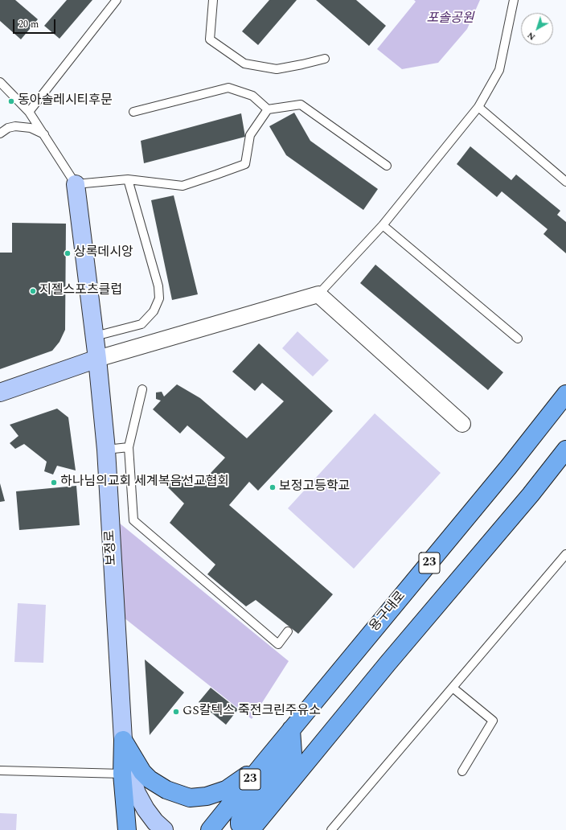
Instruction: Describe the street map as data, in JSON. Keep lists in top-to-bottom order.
{
  "streets": {
    "main road": ["23", "용구대로"],
    "street": ["보정로"]
  },
  "parks": ["포솔공원"],
  "places": [
    "동아솔레시티후문",
    "상록데시앙",
    "지젤스포츠클럽",
    "하나님의교회 세계복음선교협회",
    "보정고등학교",
    "GS칼텍스 죽전크린주유소"
  ],
  "scale_bar": "20 m",
  "north": "bottom left"
}
